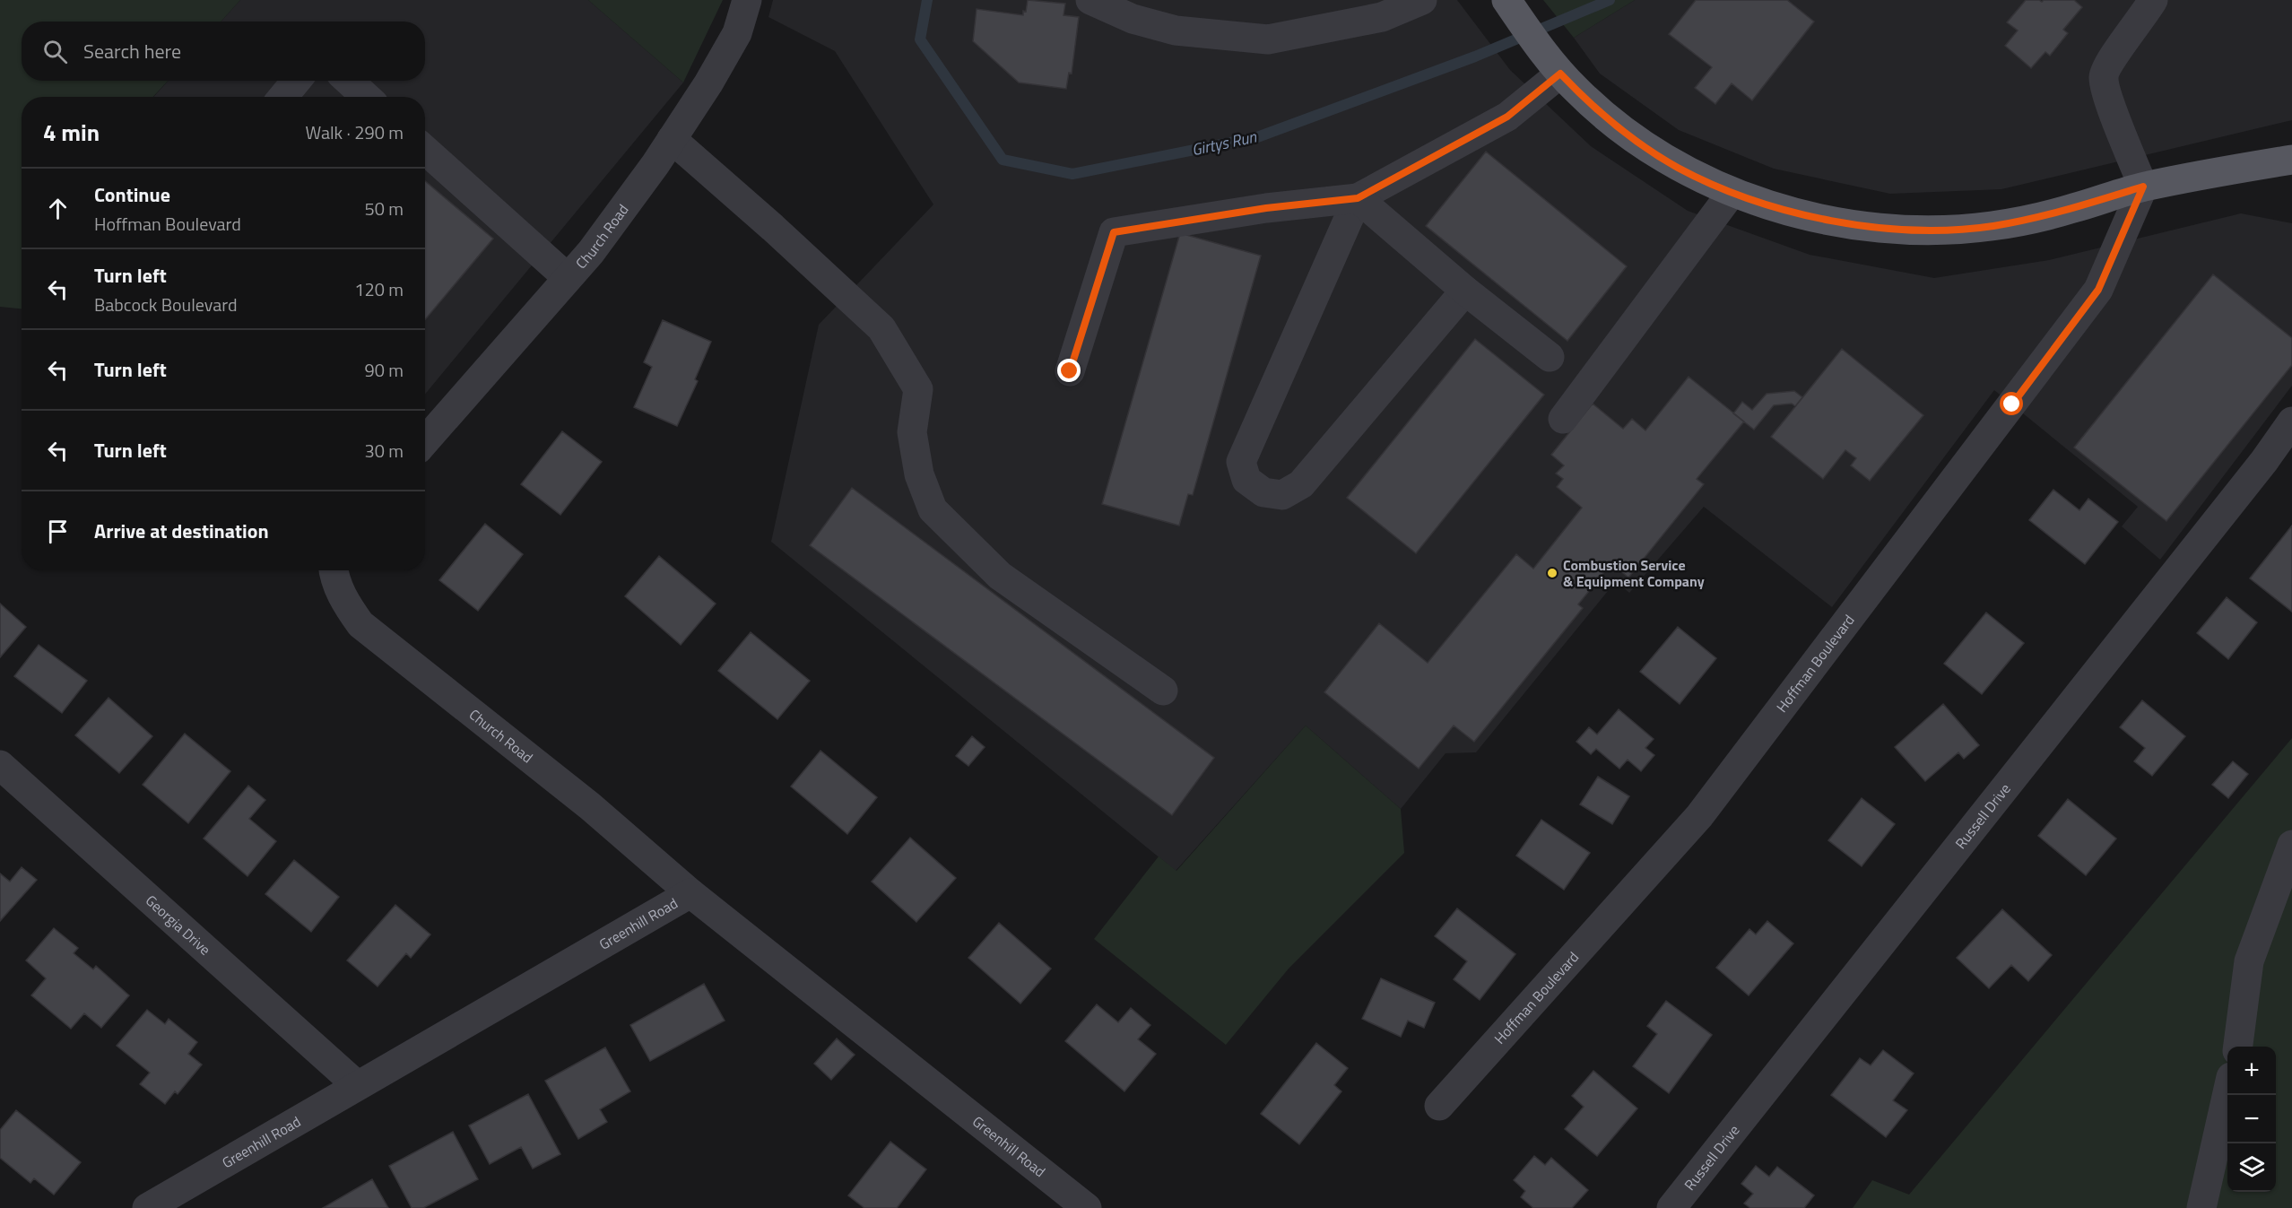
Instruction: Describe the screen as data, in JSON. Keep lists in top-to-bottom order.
{
  "streets": {
    "street": [
      "Church Road",
      "Hoffman Boulevard",
      "Russell Drive",
      "Greenhill Road",
      "Georgia Drive"
    ]
  },
  "crossings": [
    ["Church Road", "Greenhill Road"],
    ["Greenhill Road", "Georgia Drive"]
  ],
  "water": ["Girtys Run"],
  "places": ["Combustion Service & Equipment Company"],
  "page": {
    "search": "Search here",
    "heading": ["4 min", "Walk · 290 m"],
    "list": [
      ["Continue", "Hoffman Boulevard", "50 m"],
      ["Turn left", "Babcock Boulevard", "120 m"],
      ["Turn left", "90 m"],
      ["Turn left", "30 m"],
      "Arrive at destination"
    ],
    "map_buttons": ["+", "−"]
  }
}
